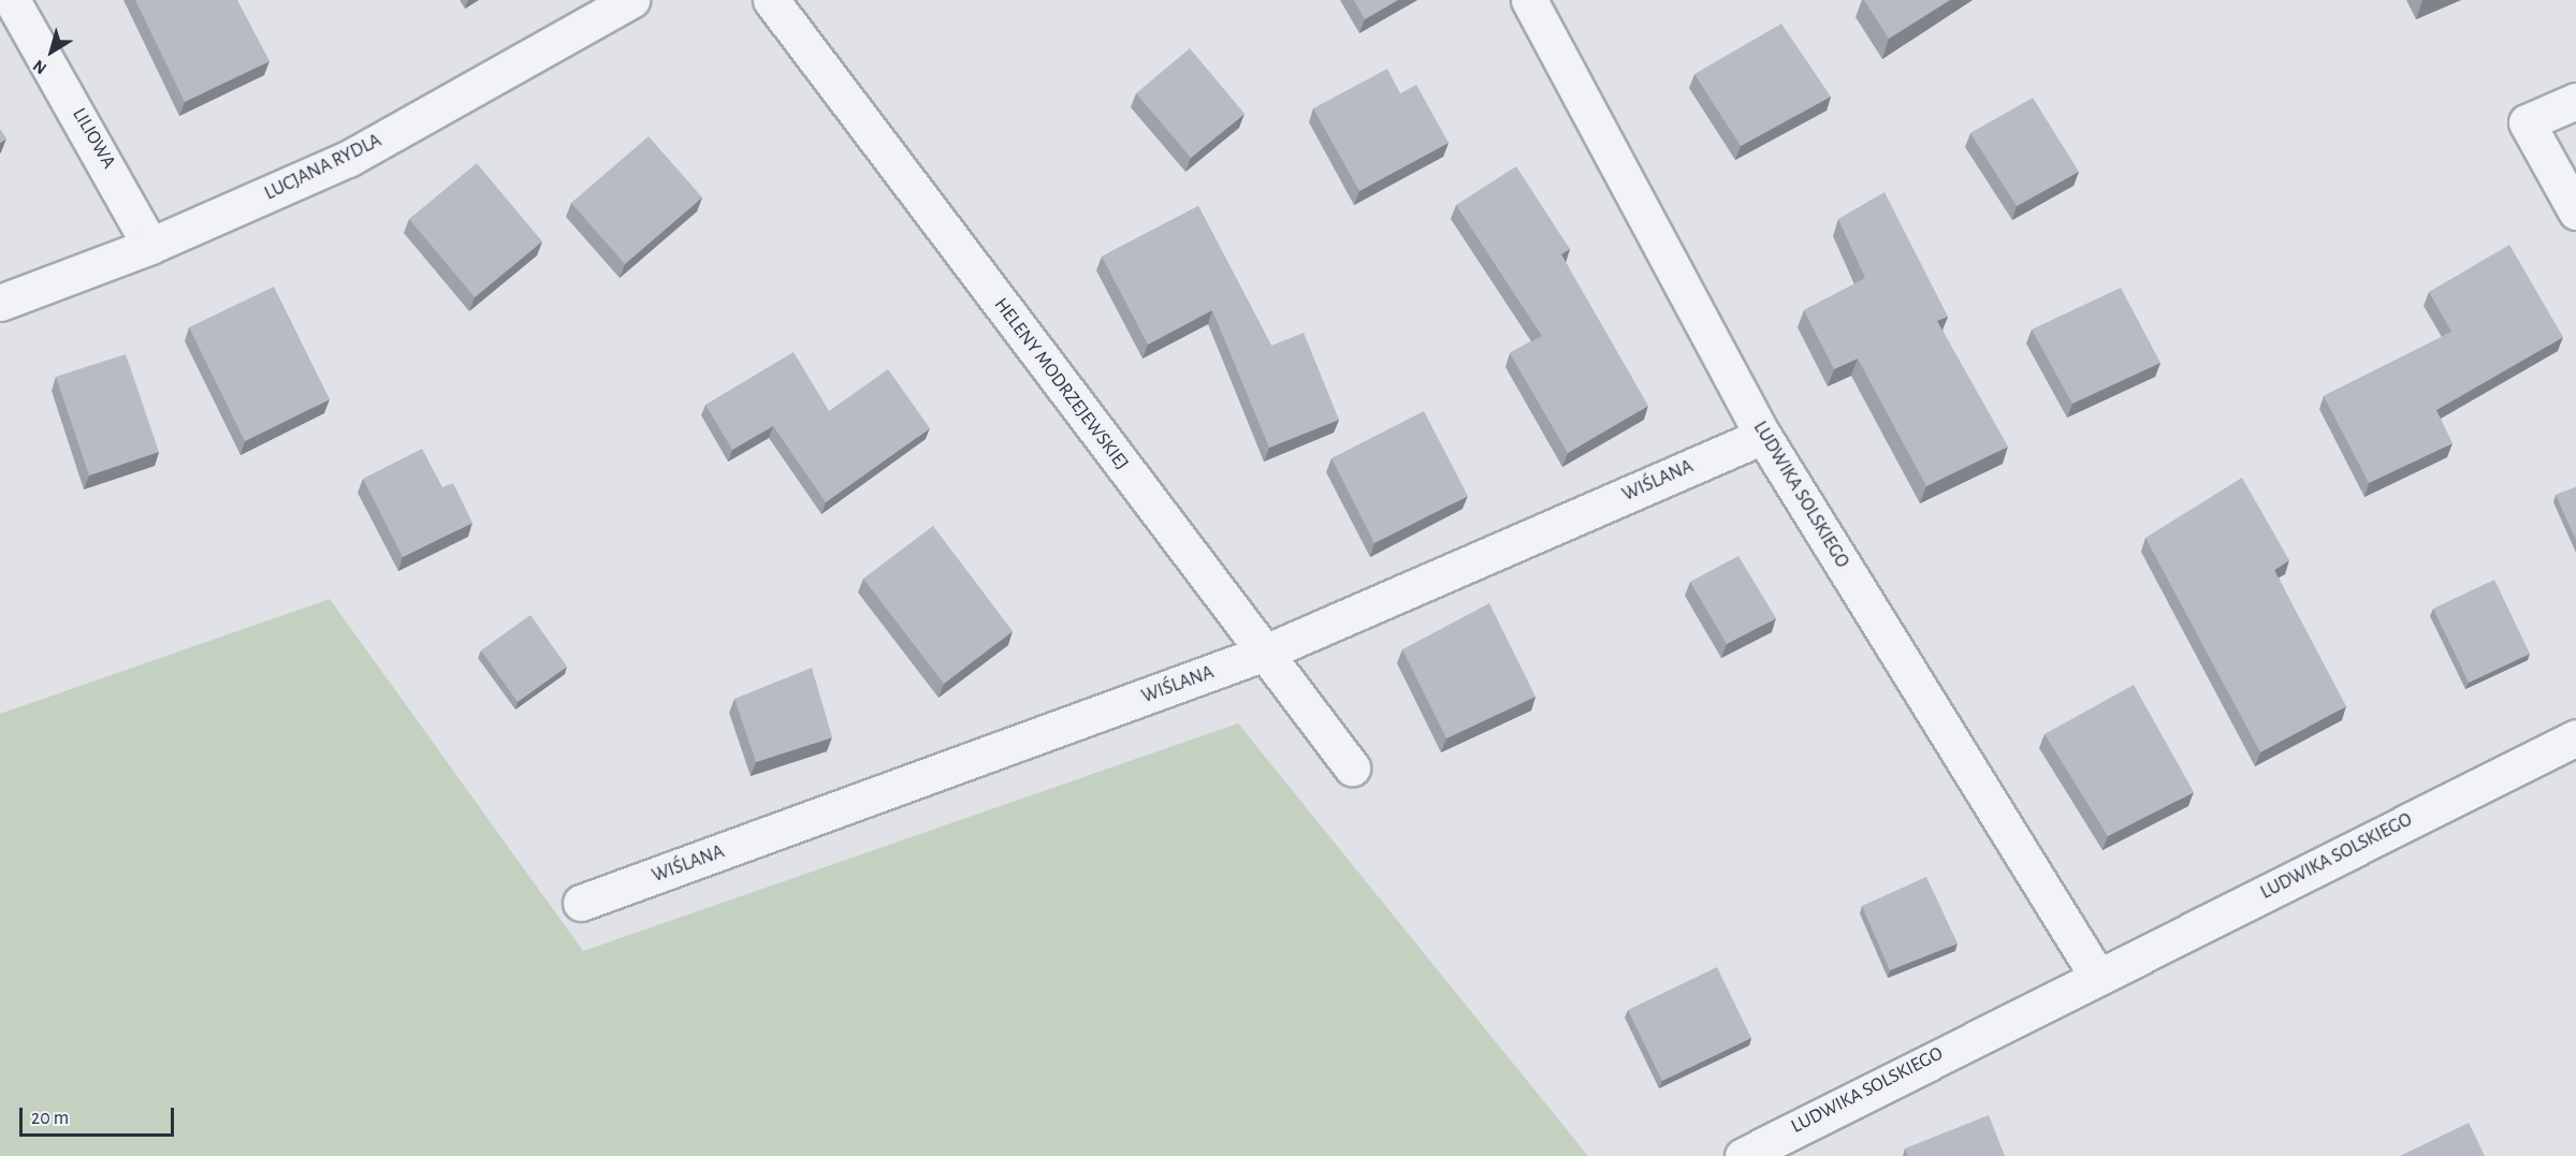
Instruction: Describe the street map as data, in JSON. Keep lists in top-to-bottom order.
{
  "streets": {
    "street": [
      "LILIOWA",
      "LUCJANA RYDLA",
      "HELENY MODRZEJEWSKIEJ",
      "WIŚLANA",
      "LUDWIKA SOLSKIEGO"
    ]
  },
  "crossings": [
    ["LILIOWA", "LUCJANA RYDLA"],
    ["HELENY MODRZEJEWSKIEJ", "WIŚLANA"],
    ["WIŚLANA", "LUDWIKA SOLSKIEGO"]
  ],
  "scale_bar": "20 m",
  "north": "bottom left"
}
